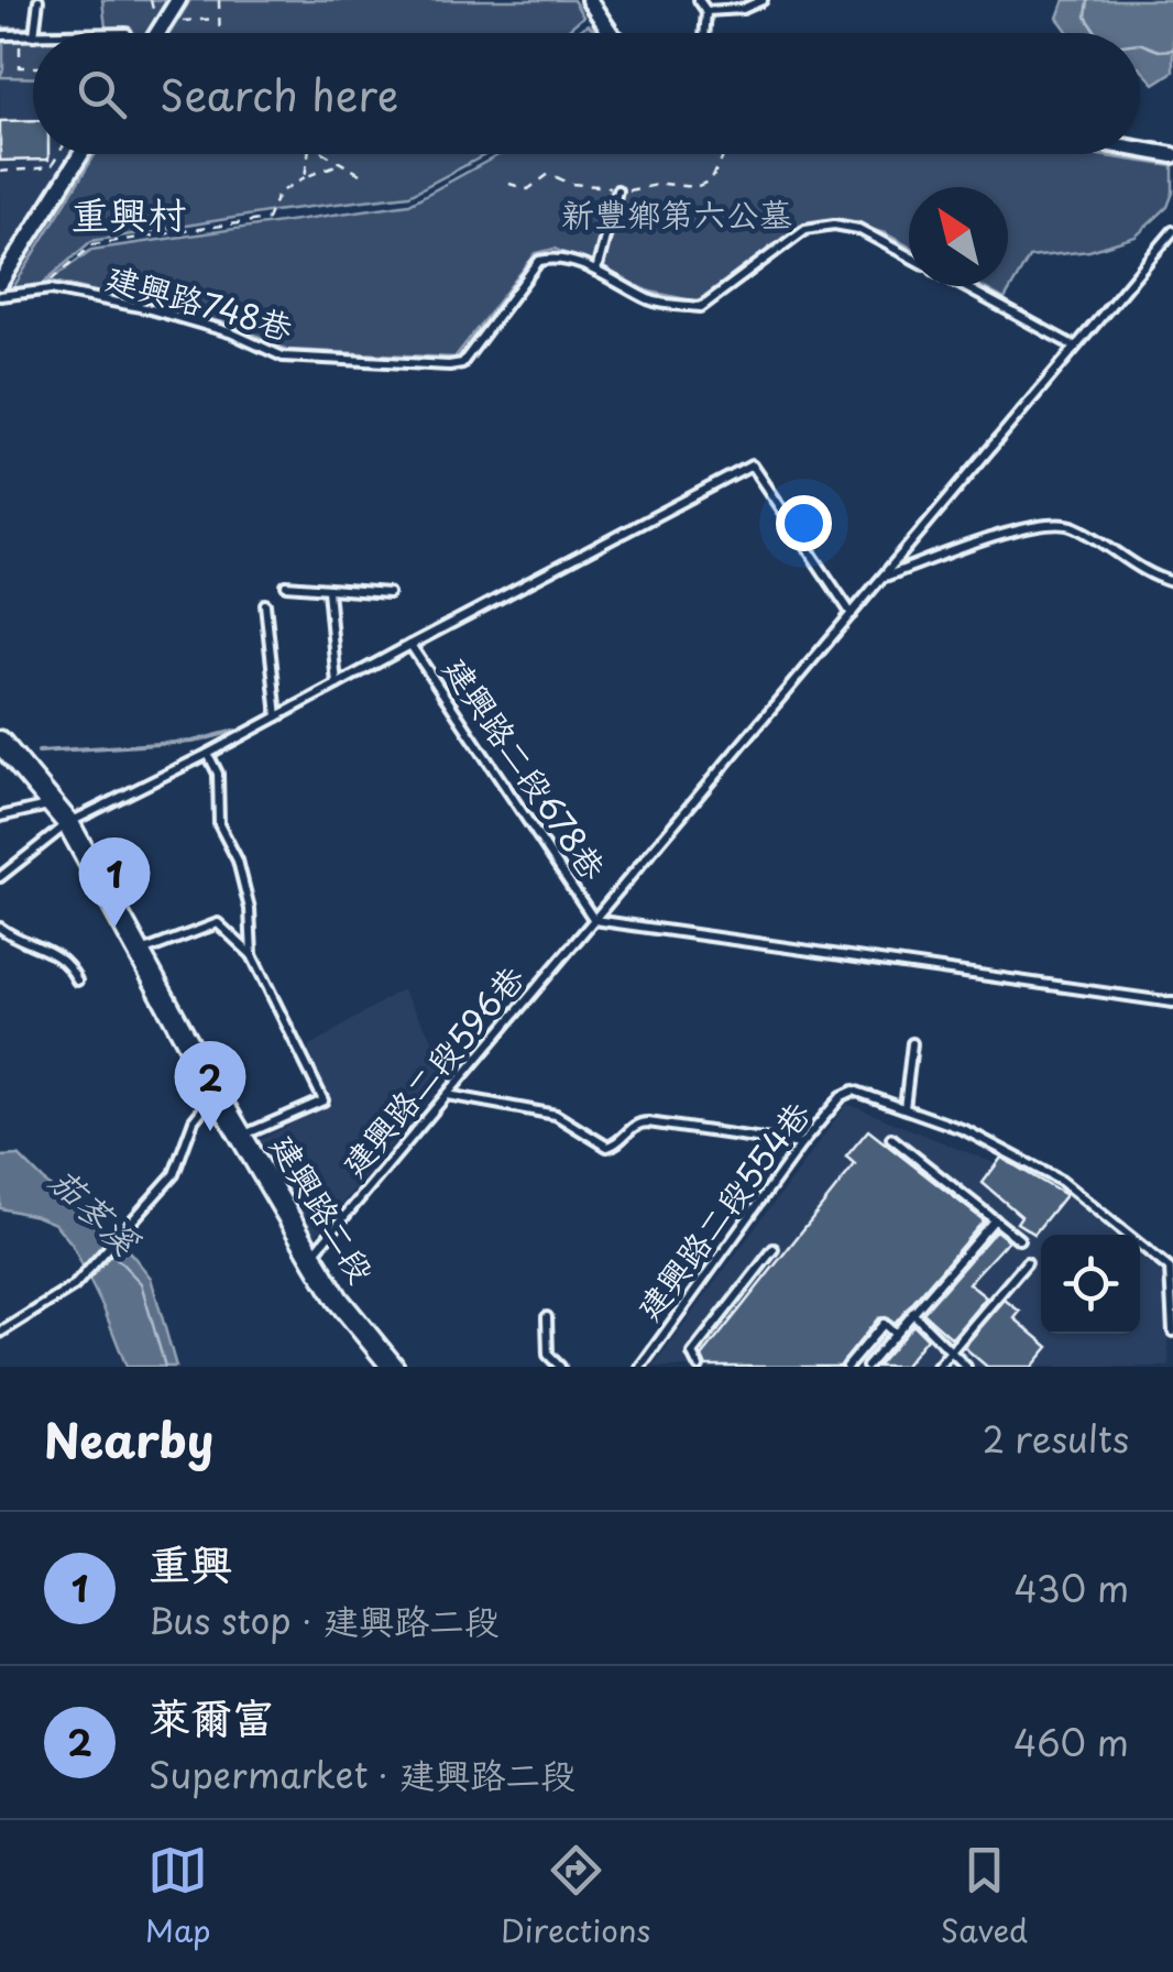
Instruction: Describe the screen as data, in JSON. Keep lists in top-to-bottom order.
{
  "streets": {
    "street": ["建興路二段"],
    "lane": [
      "建興路748巷",
      "建興路二段678巷",
      "建興路二段596巷",
      "建興路二段554巷"
    ]
  },
  "crossings": [
    ["建興路二段678巷", "建興路二段596巷"],
    ["建興路二段678巷", "建興路二段"],
    ["建興路二段596巷", "建興路二段"]
  ],
  "districts": ["重興村"],
  "water": ["茄苳溪"],
  "parks": ["新豐鄉第六公墓"],
  "north": "top left",
  "page": {
    "search": "Search here",
    "pins": ["1", "2"],
    "heading": ["Nearby", "2 results"],
    "list": [
      {
        "mark": "1",
        "name": "重興",
        "note": "Bus stop · 建興路二段",
        "value": "430 m"
      },
      {
        "mark": "2",
        "name": "萊爾富",
        "note": "Supermarket · 建興路二段",
        "value": "460 m"
      }
    ],
    "nav": ["Map", "Directions", "Saved"]
  }
}
